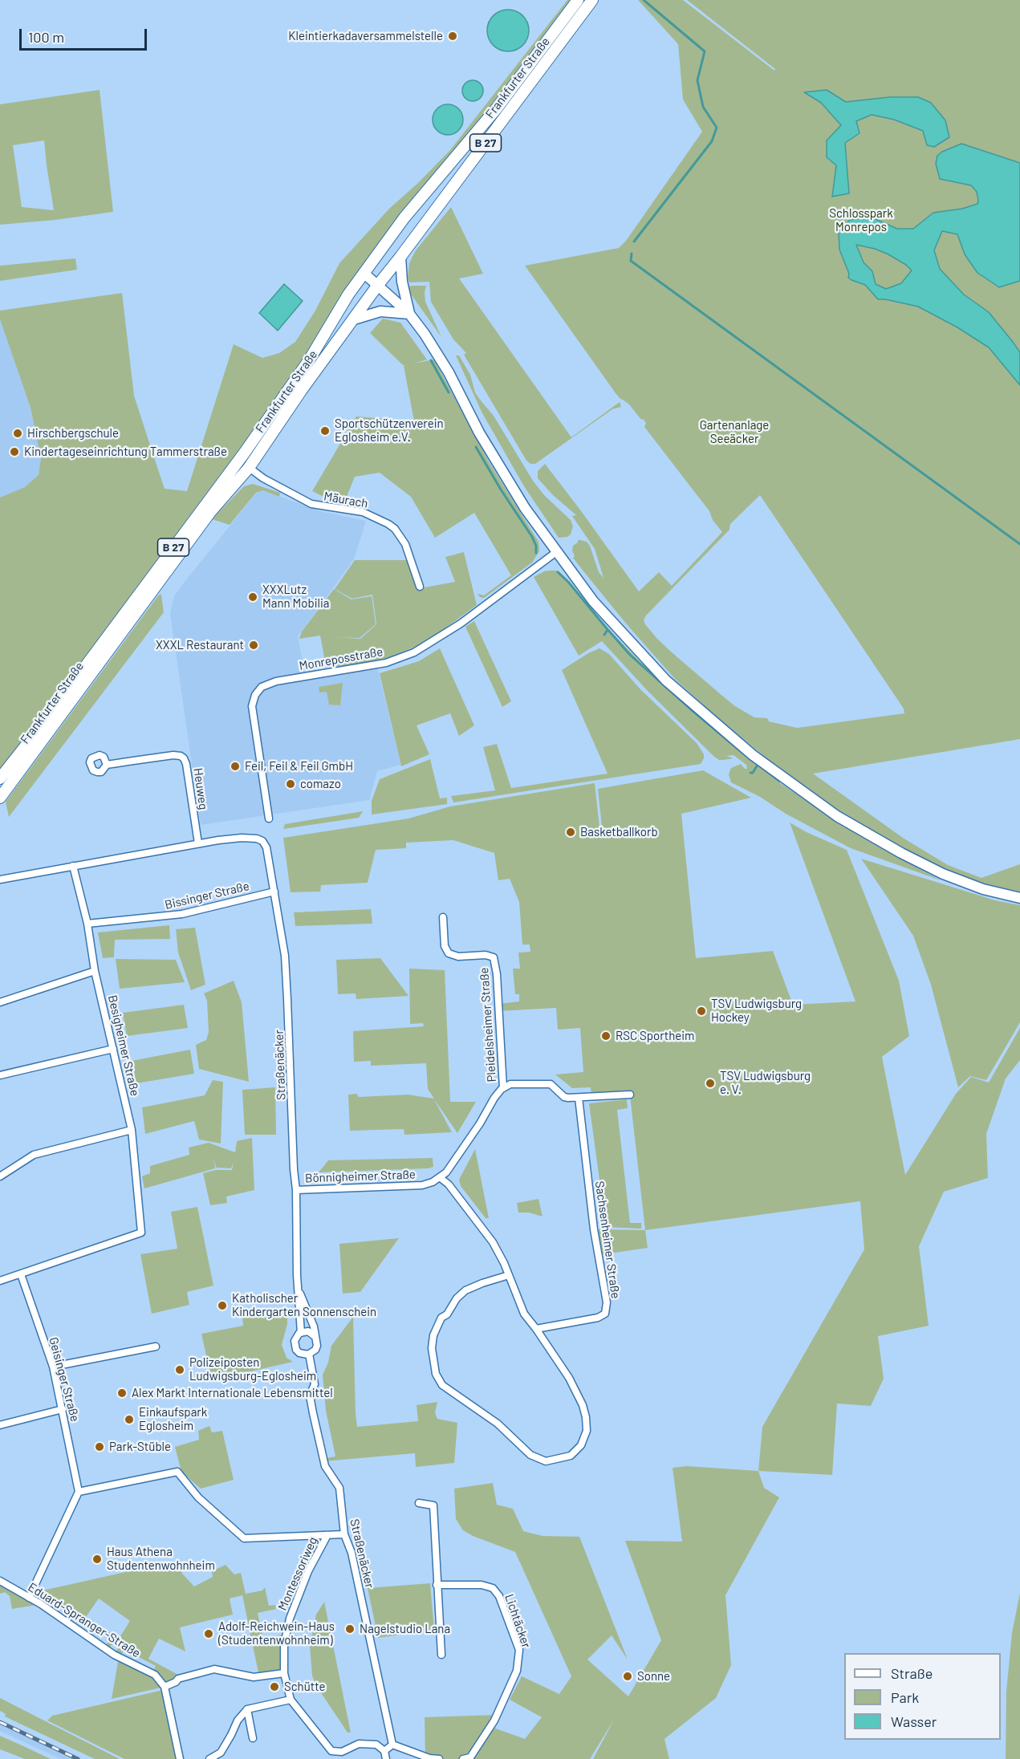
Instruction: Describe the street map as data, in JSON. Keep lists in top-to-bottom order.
{
  "streets": {
    "main road": ["Frankfurter Straße", "B 27"],
    "street": [
      "Mäurach",
      "Monreposstraße",
      "Heuweg",
      "Bissinger Straße",
      "Pleidelsheimer Straße",
      "Besigheimer Straße",
      "Straßenäcker",
      "Bönnigheimer Straße",
      "Sachsenheimer Straße",
      "Geisinger Straße",
      "Montessoriweg",
      "Eduard-Spranger-Straße",
      "Lichtäcker"
    ]
  },
  "crossings": [
    ["Frankfurter Straße", "Mäurach"],
    ["Heuweg", "Straßenäcker"],
    ["Bissinger Straße", "Besigheimer Straße"],
    ["Bissinger Straße", "Straßenäcker"],
    ["Besigheimer Straße", "Geisinger Straße"],
    ["Straßenäcker", "Bönnigheimer Straße"]
  ],
  "parks": ["Schlosspark Monrepos", "Gartenanlage Seeäcker"],
  "places": [
    "Kleintierkadaversammelstelle",
    "Sportschützenverein Eglosheim e.V.",
    "Hirschbergschule",
    "Kindertageseinrichtung Tammerstraße",
    "XXXLutz Mann Mobilia",
    "XXXL Restaurant",
    "Feil, Feil & Feil GmbH",
    "comazo",
    "Basketballkorb",
    "TSV Ludwigsburg Hockey",
    "RSC Sportheim",
    "TSV Ludwigsburg e. V.",
    "Katholischer Kindergarten Sonnenschein",
    "Polizeiposten Ludwigsburg-Eglosheim",
    "Alex Markt Internationale Lebensmittel",
    "Einkaufspark Eglosheim",
    "Park-Stüble",
    "Haus Athena Studentenwohnheim",
    "Nagelstudio Lana",
    "Adolf-Reichwein-Haus (Studentenwohnheim)",
    "Sonne",
    "Schütte"
  ],
  "legend": ["Straße", "Park", "Wasser"],
  "scale_bar": "100 m"
}
